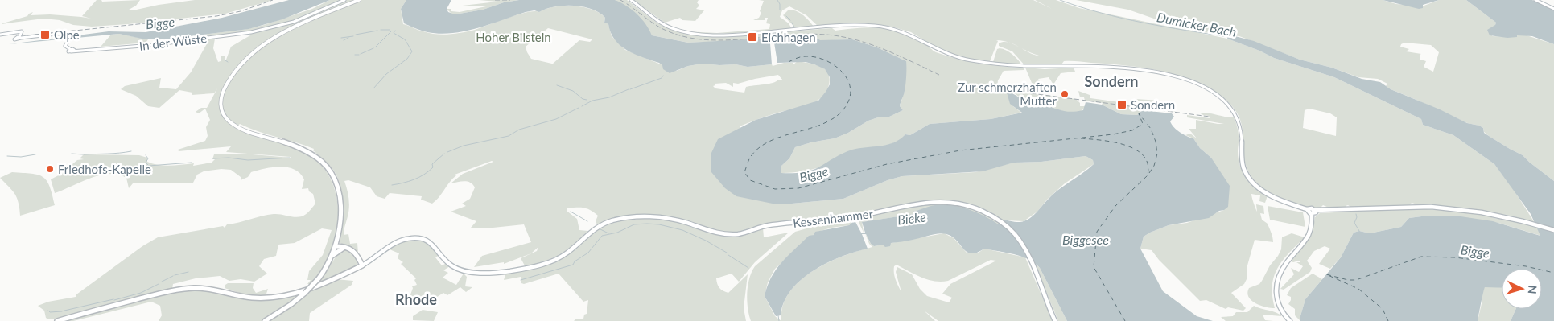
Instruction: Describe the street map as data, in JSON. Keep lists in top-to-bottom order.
{
  "streets": {
    "main road": ["In der Wüste", "Kessenhammer"]
  },
  "districts": ["Sondern", "Rhode"],
  "water": [
    "Bigge",
    "Dumicker Bach",
    "Bieke",
    "Biggesee"
  ],
  "parks": ["Hoher Bilstein"],
  "places": {
    "transit": ["Olpe", "Eichhagen", "Sondern"],
    "other": ["Zur schmerzhaften Mutter", "Friedhofs-Kapelle"]
  },
  "north": "right"
}
